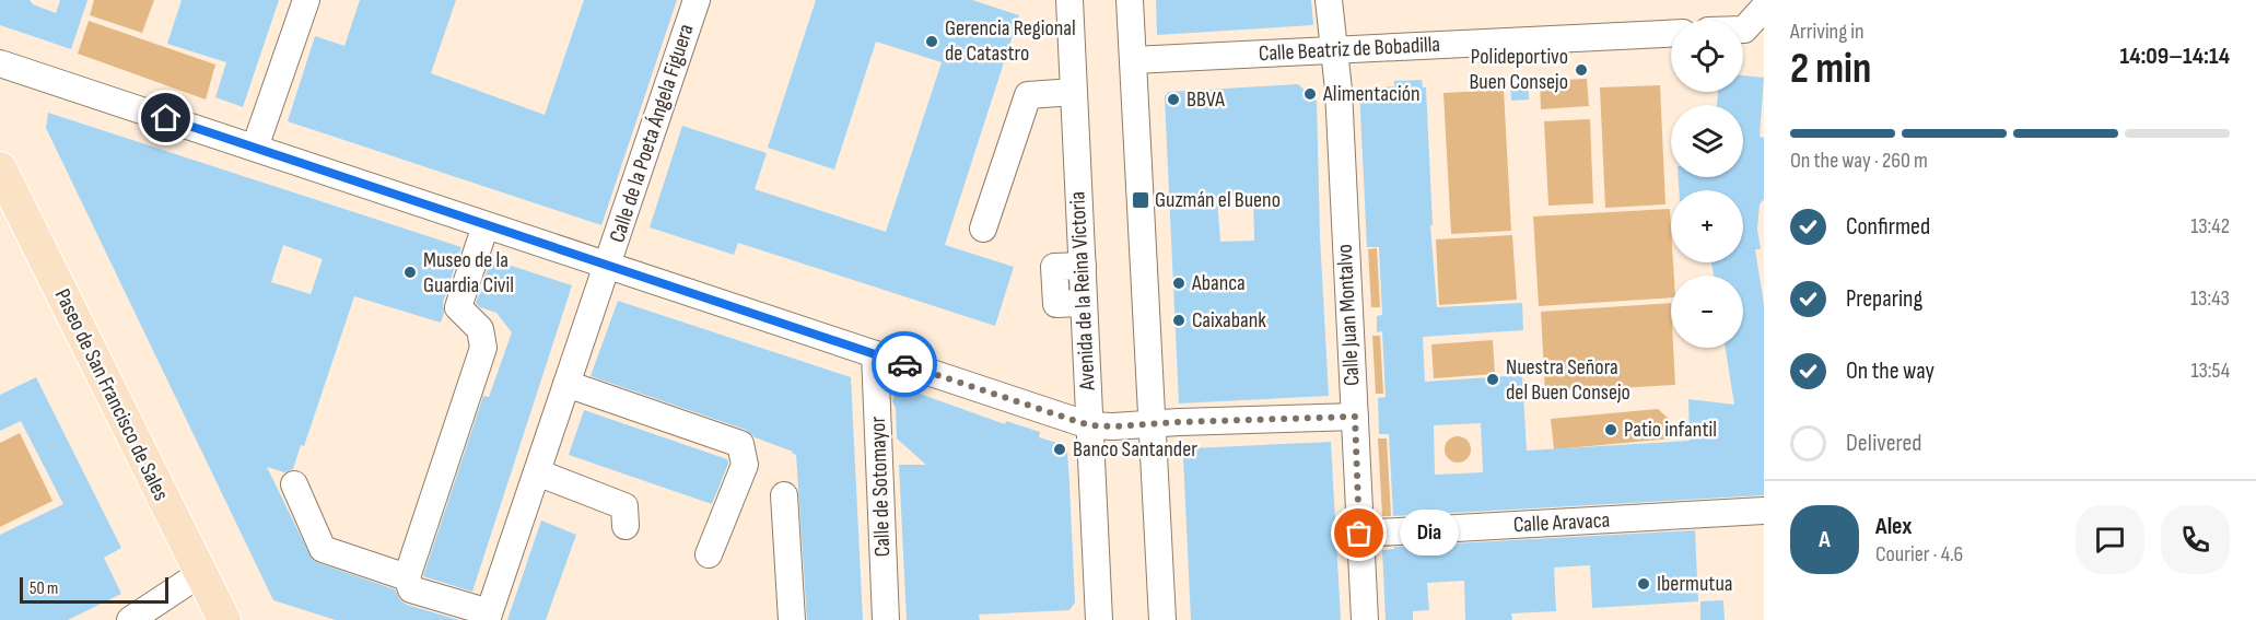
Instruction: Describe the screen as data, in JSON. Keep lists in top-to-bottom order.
{
  "streets": {
    "main road": ["Paseo de San Francisco de Sales"],
    "street": [
      "Calle Beatriz de Bobadilla",
      "Calle de la Poeta Ángela Figuera",
      "Avenida de la Reina Victoria",
      "Calle Juan Montalvo",
      "Calle de Sotomayor",
      "Calle Aravaca"
    ]
  },
  "crossings": [
    ["Calle Beatriz de Bobadilla", "Calle Juan Montalvo"],
    ["Calle Juan Montalvo", "Calle Aravaca"]
  ],
  "places": {
    "other": [
      "Gerencia Regional de Catastro",
      "Polideportivo Buen Consejo",
      "Alimentación",
      "BBVA",
      "Museo de la Guardia Civil",
      "Abanca",
      "Caixabank",
      "Nuestra Señora del Buen Consejo",
      "Patio infantil",
      "Banco Santander",
      "Dia",
      "Ibermutua"
    ],
    "transit": ["Guzmán el Bueno"]
  },
  "scale_bar": "50 m",
  "page": {
    "heading": ["2 min", "Arriving in", "14:09–14:14"],
    "panel": ["Alex", "Courier · 4.6"],
    "map_buttons": ["+", "−"],
    "bar": "On the way · 260 m",
    "list": [
      ["Confirmed", "13:42"],
      ["Preparing", "13:43"],
      ["On the way", "13:54"],
      "Delivered"
    ],
    "round": "A",
    "bubble": "Dia",
    "scale": "50 m"
  }
}
